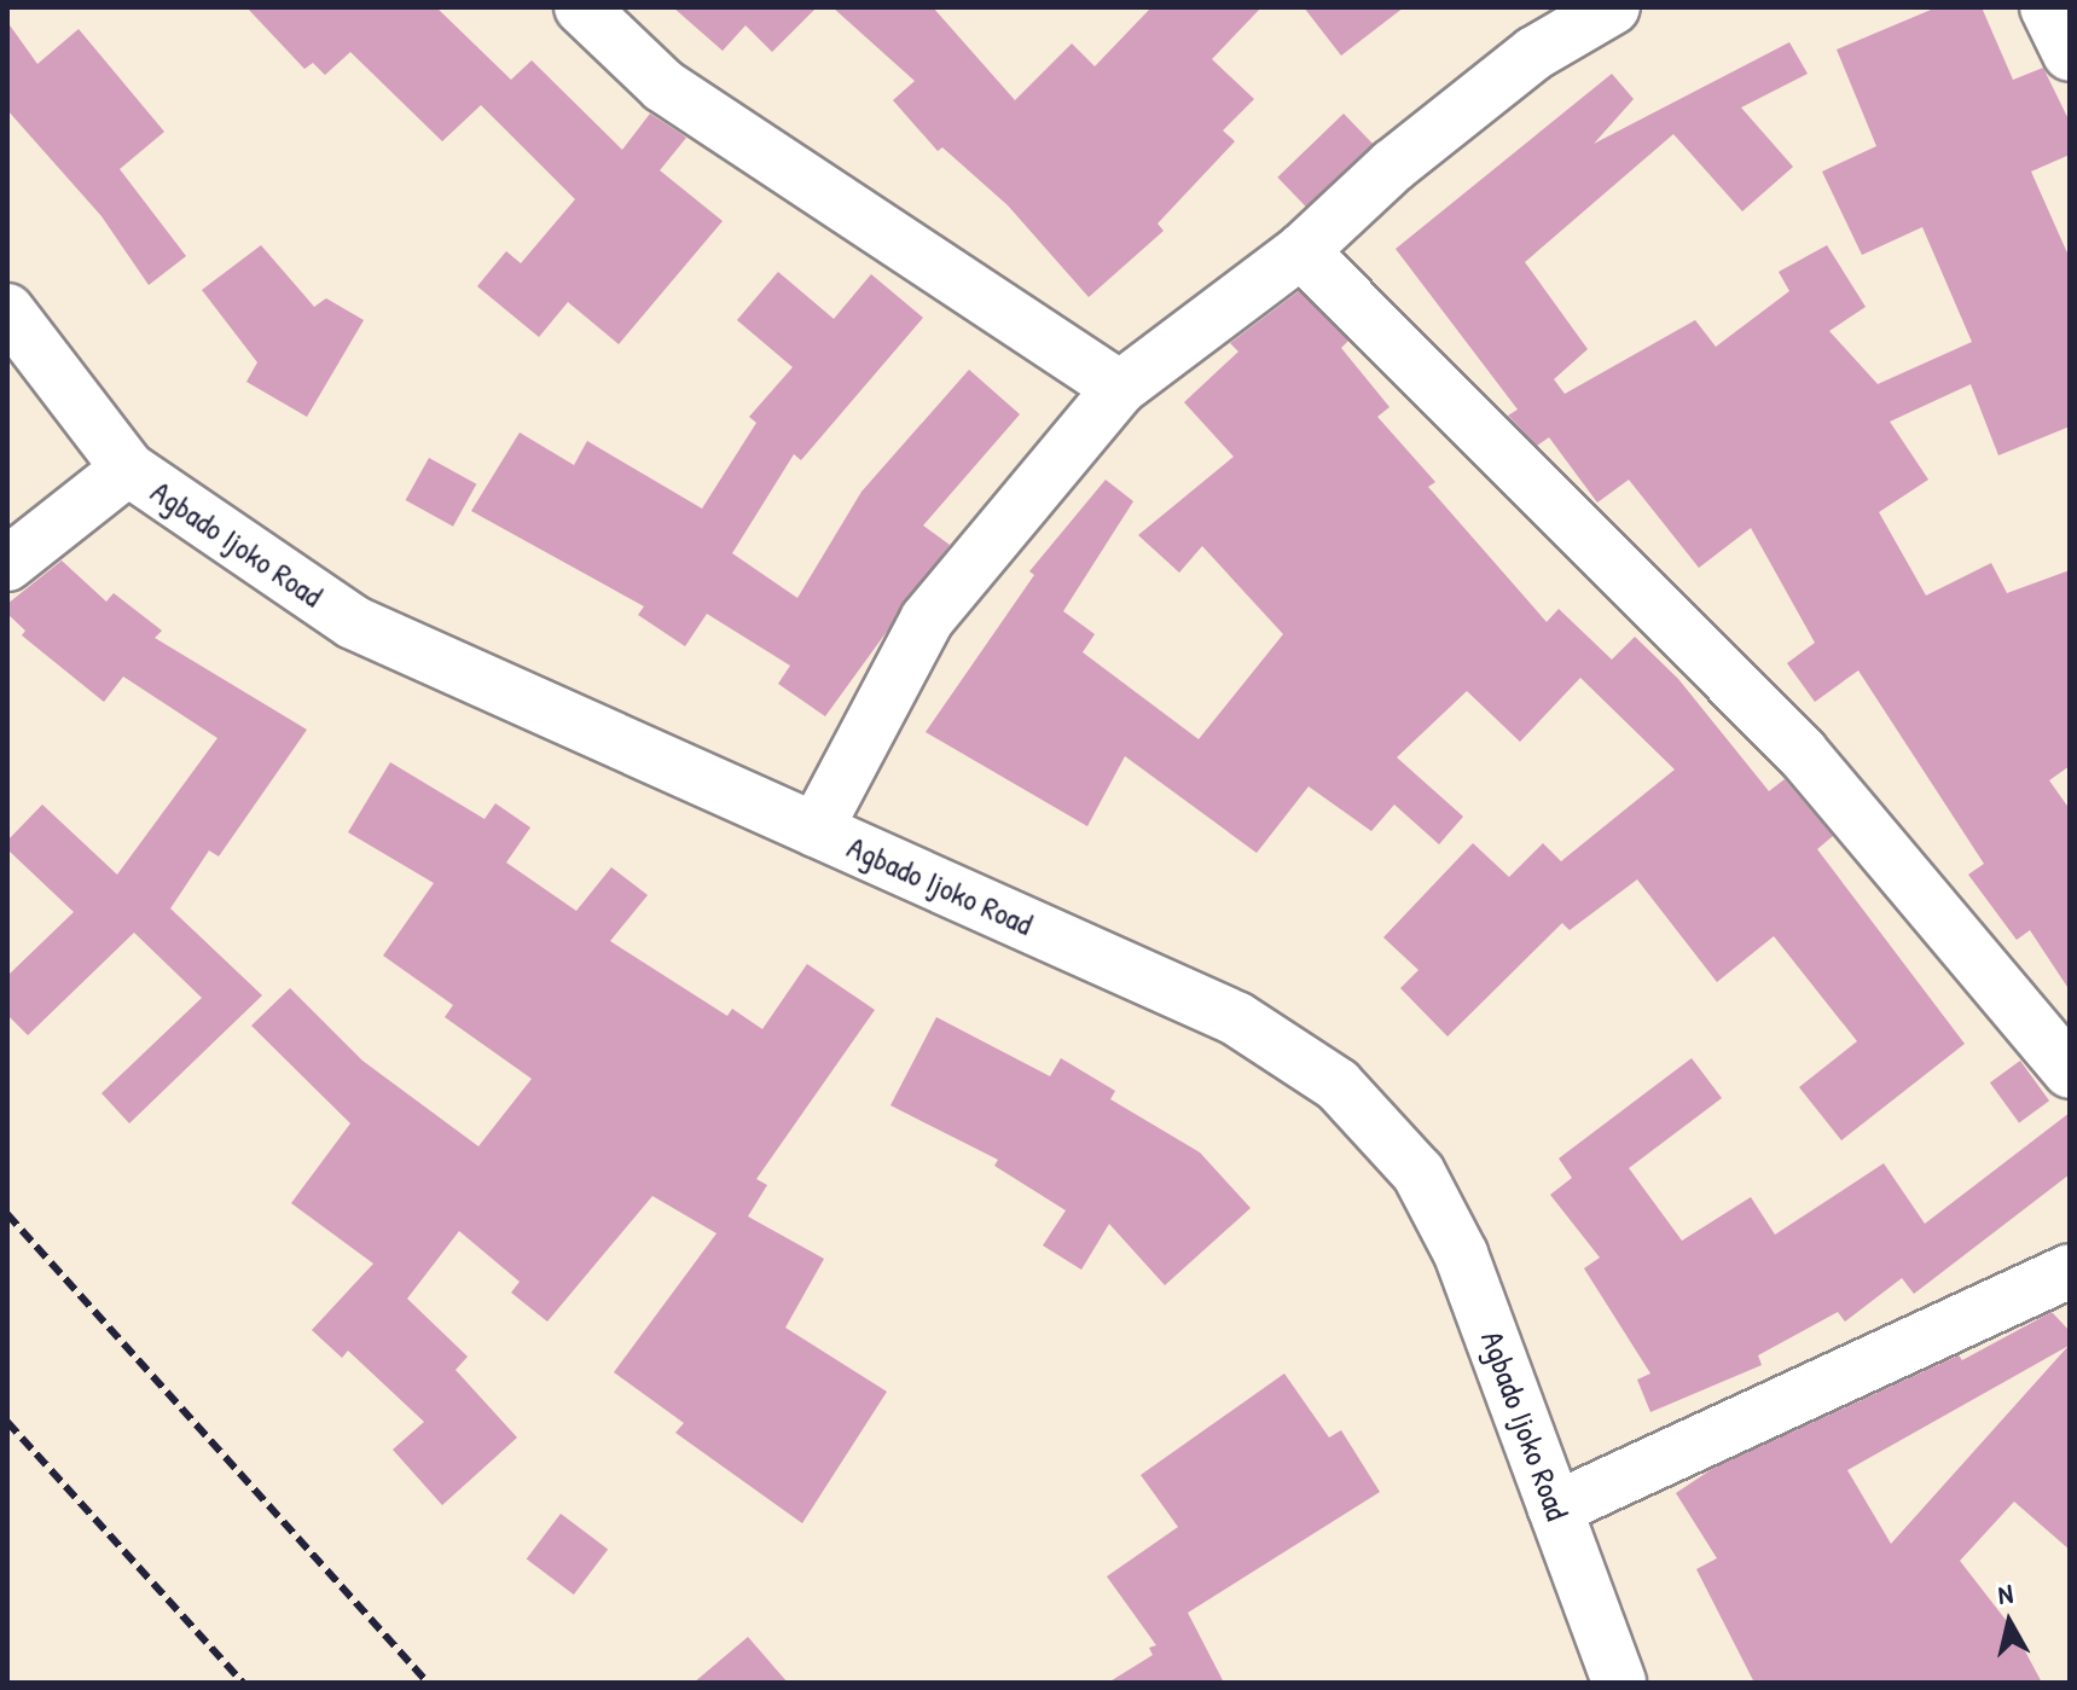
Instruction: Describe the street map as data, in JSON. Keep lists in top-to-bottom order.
{
  "streets": {
    "street": ["Agbado Ijoko Road"]
  },
  "north": "top"
}
